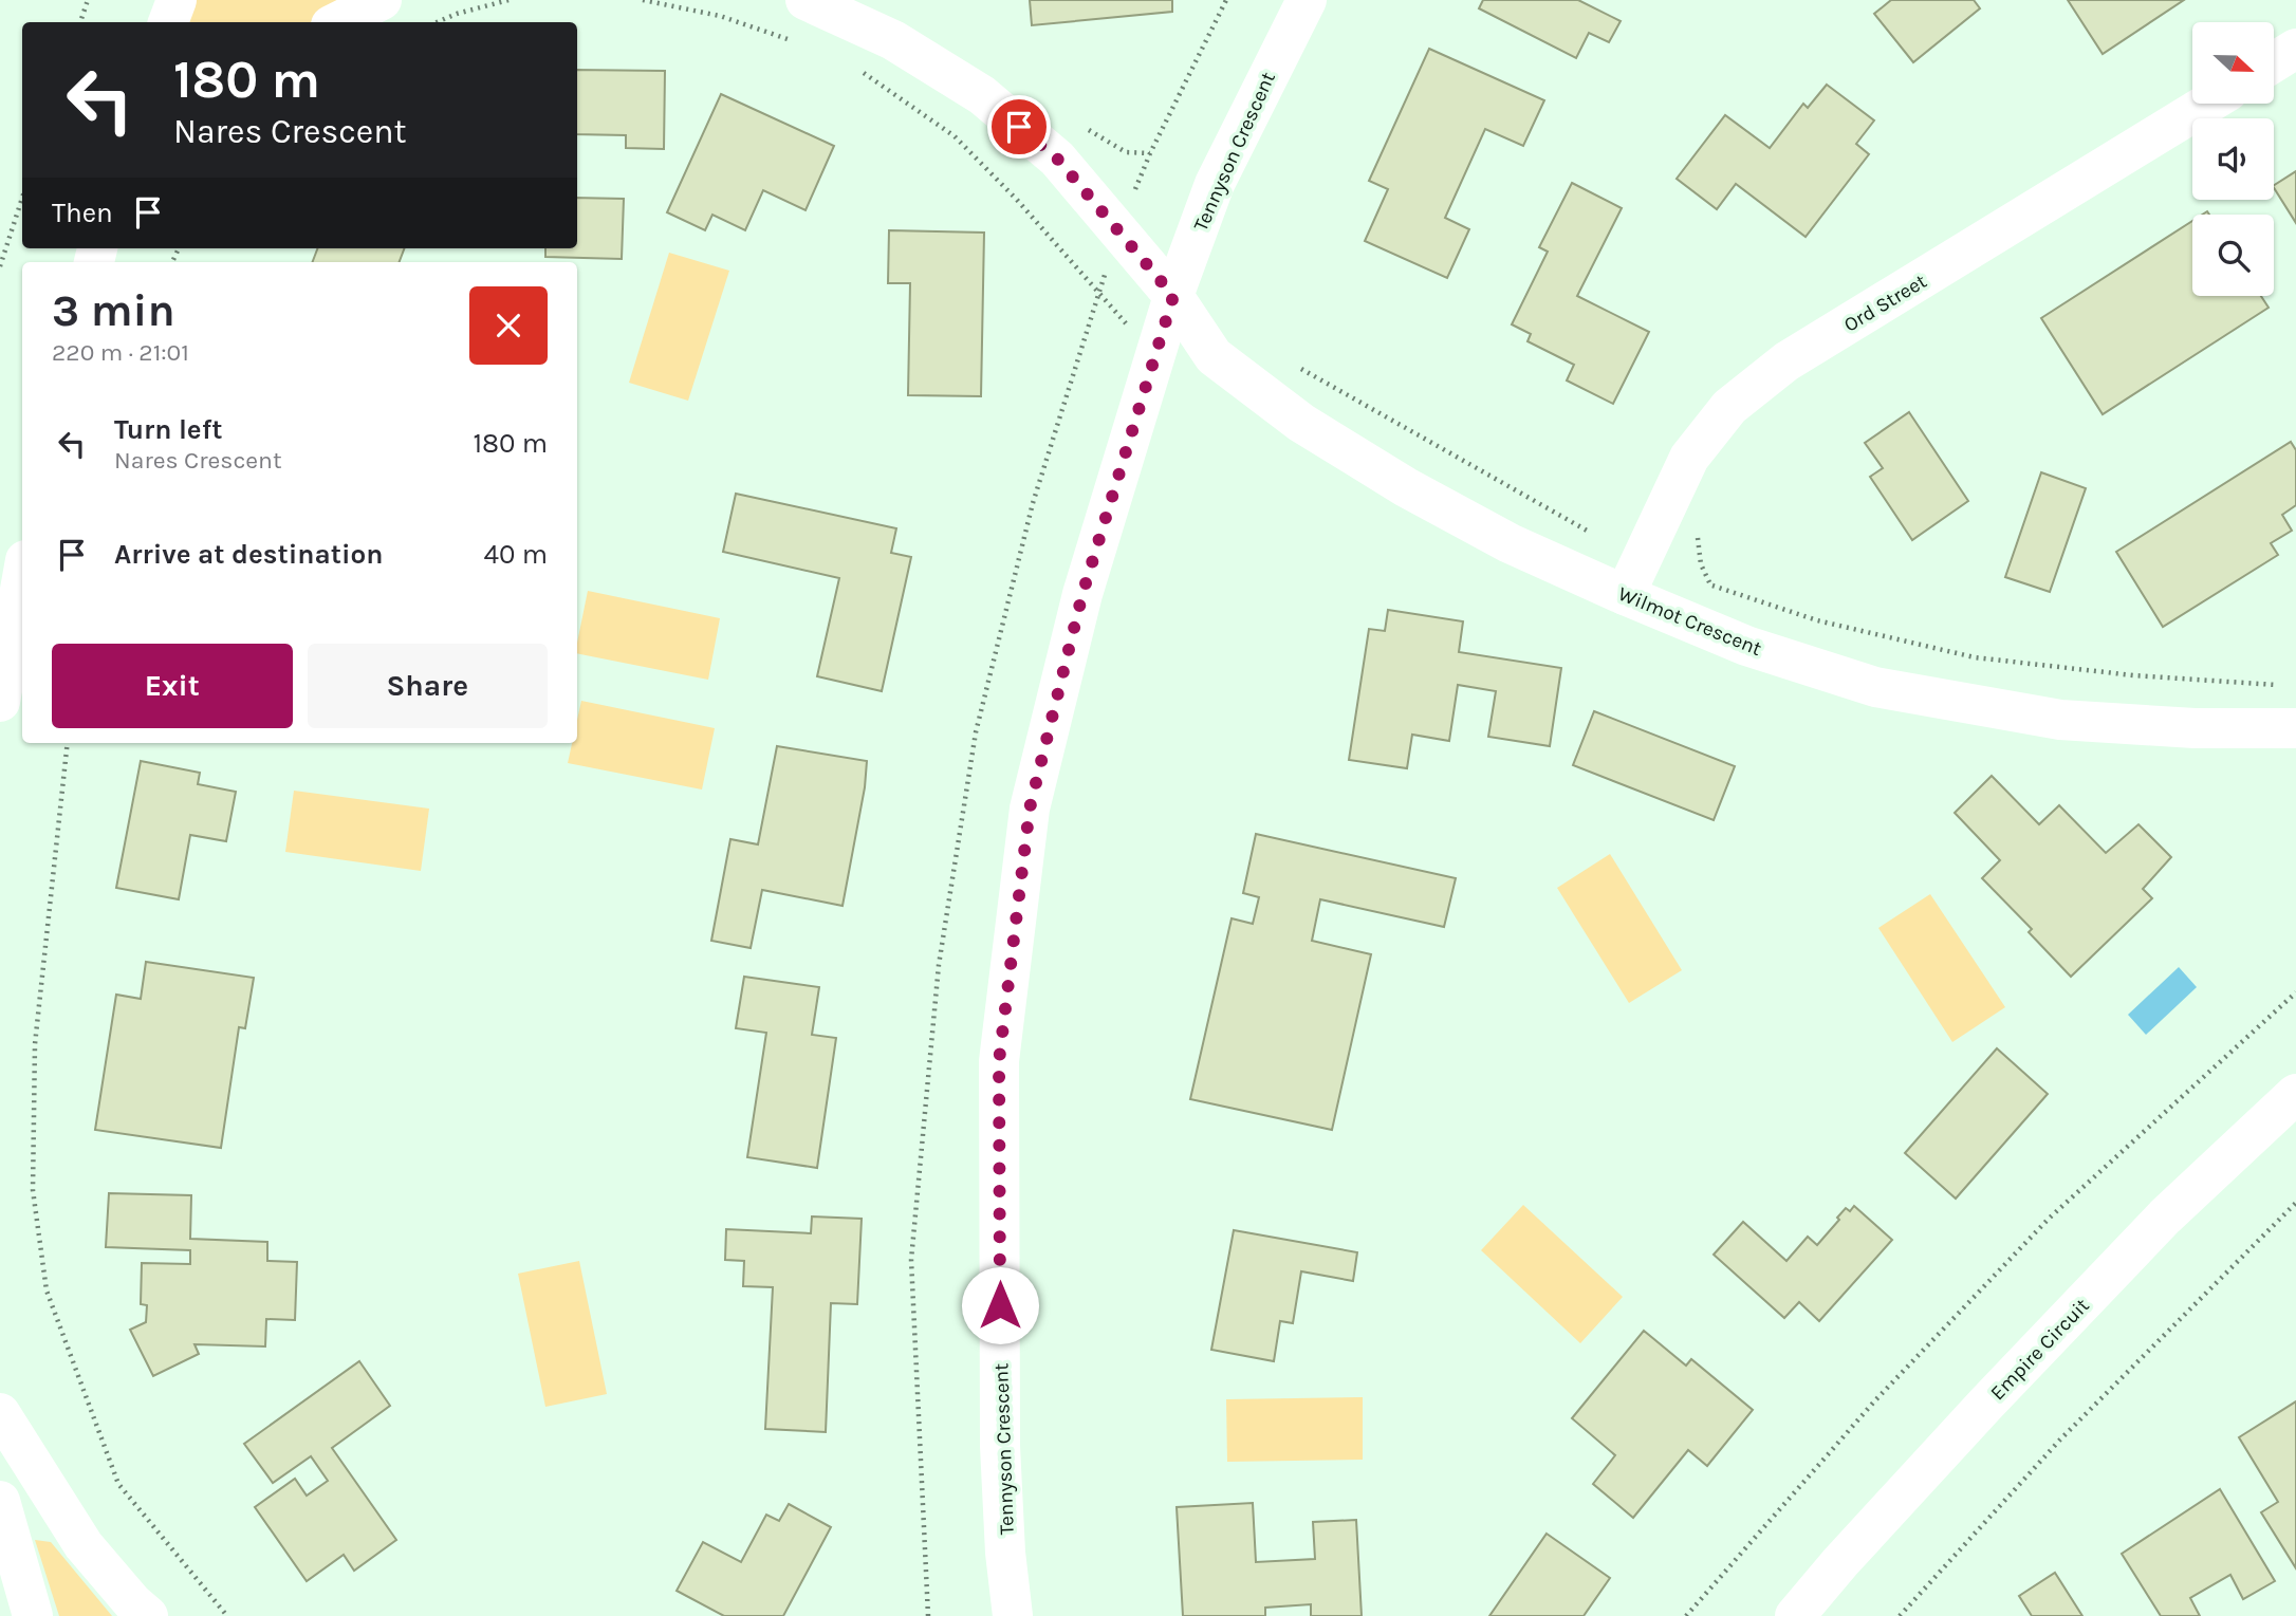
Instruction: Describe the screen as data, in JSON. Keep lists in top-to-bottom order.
{
  "streets": {
    "street": [
      "Tennyson Crescent",
      "Ord Street",
      "Wilmot Crescent",
      "Empire Circuit"
    ]
  },
  "crossings": [
    ["Tennyson Crescent", "Wilmot Crescent"],
    ["Ord Street", "Wilmot Crescent"]
  ],
  "north": "right",
  "page": {
    "turn": ["180 m", "Nares Crescent"],
    "then": "Then",
    "heading": ["3 min", "220 m · 21:01"],
    "list": [
      {
        "name": "Turn left",
        "note": "Nares Crescent",
        "value": "180 m"
      },
      {
        "name": "Arrive at destination",
        "value": "40 m"
      }
    ],
    "buttons": ["Exit", "Share"]
  }
}
